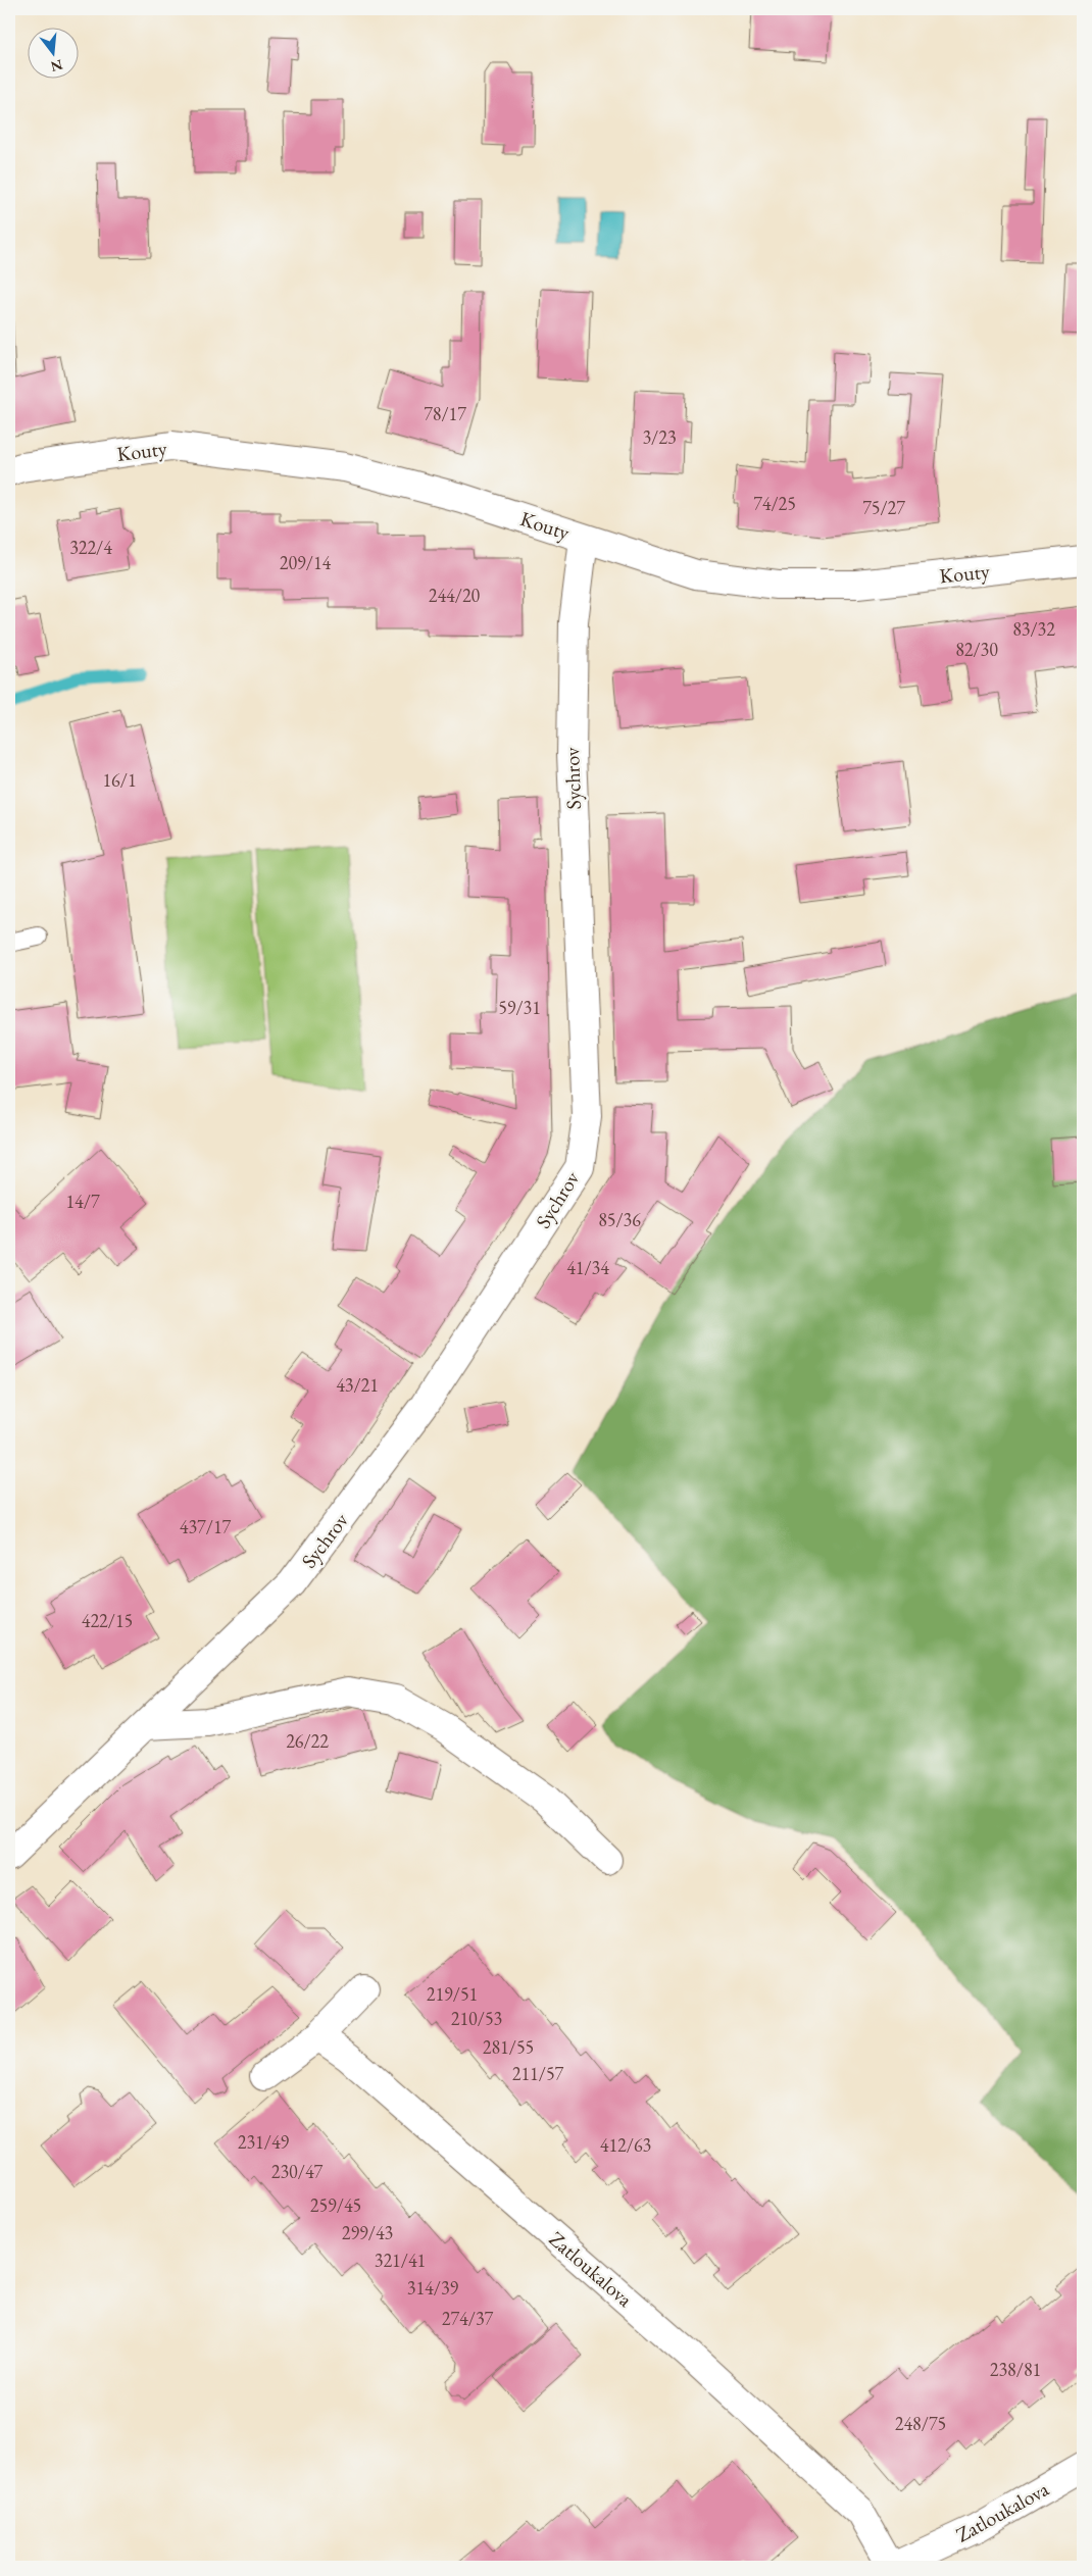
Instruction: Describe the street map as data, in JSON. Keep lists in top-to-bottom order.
{
  "streets": {
    "street": ["Kouty", "Sychrov", "Zatloukalova"]
  },
  "crossings": [
    ["Kouty", "Sychrov"]
  ],
  "house_numbers": [
    "78/17",
    "3/23",
    "74/25",
    "75/27",
    "322/4",
    "209/14",
    "244/20",
    "83/32",
    "82/30",
    "16/1",
    "59/31",
    "14/7",
    "85/36",
    "41/34",
    "43/21",
    "437/17",
    "422/15",
    "26/22",
    "219/51",
    "210/53",
    "281/55",
    "211/57",
    "231/49",
    "412/63",
    "230/47",
    "259/45",
    "299/43",
    "321/41",
    "314/39",
    "274/37",
    "238/81",
    "248/75"
  ],
  "north": "bottom"
}
